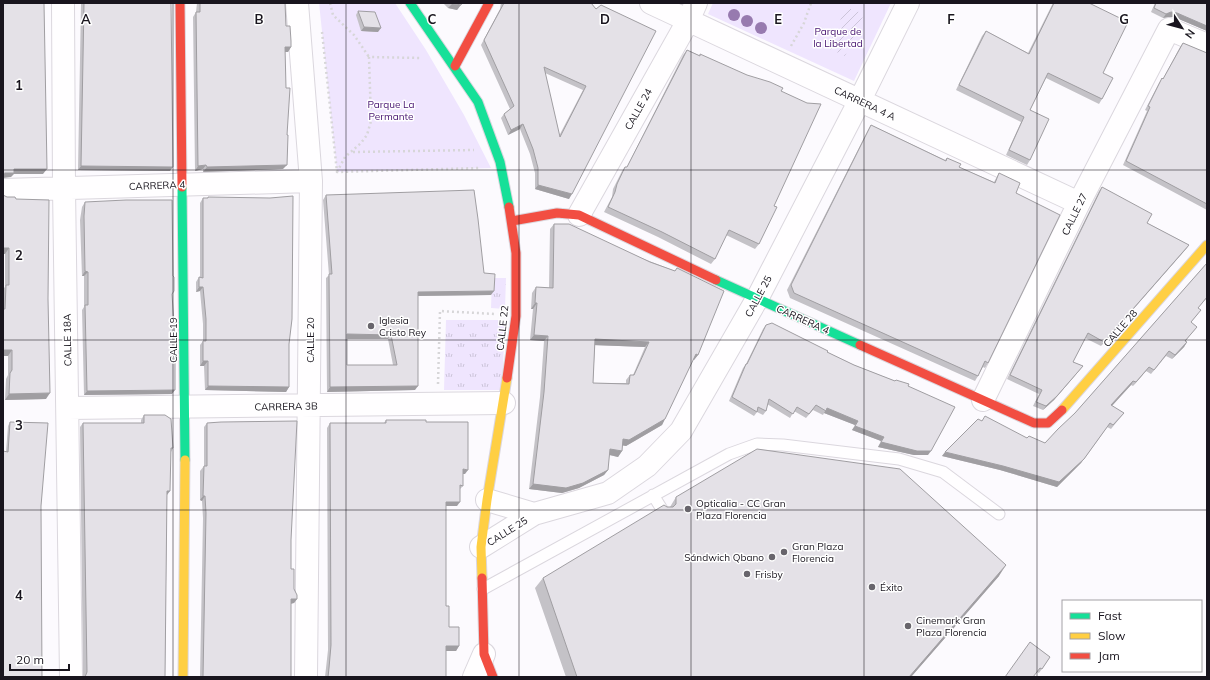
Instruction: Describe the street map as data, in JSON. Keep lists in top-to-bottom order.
{
  "streets": {
    "main road": [
      "CARRERA 4",
      "CALLE 22",
      "CALLE 28",
      "CALLE 19"
    ],
    "street": [
      "CARRERA 4 A",
      "CALLE 24",
      "CALLE 27",
      "CALLE 25",
      "CALLE 18A",
      "CALLE 20",
      "CARRERA 3B"
    ]
  },
  "crossings": [
    ["CARRERA 4 A", "CALLE 24"],
    ["CARRERA 4 A", "CALLE 27"],
    ["CARRERA 4 A", "CALLE 25"],
    ["CALLE 24", "CARRERA 4"],
    ["CARRERA 4", "CALLE 27"],
    ["CARRERA 4", "CALLE 25"],
    ["CARRERA 4", "CALLE 22"],
    ["CARRERA 4", "CALLE 28"],
    ["CARRERA 4", "CALLE 18A"],
    ["CARRERA 4", "CALLE 19"],
    ["CARRERA 4", "CALLE 20"],
    ["CALLE 25", "CALLE 22"],
    ["CALLE 22", "CARRERA 3B"],
    ["CALLE 18A", "CARRERA 3B"],
    ["CALLE 19", "CARRERA 3B"],
    ["CALLE 20", "CARRERA 3B"]
  ],
  "parks": ["Parque de la Libertad", "Parque La Permante"],
  "places": [
    "Iglesia Cristo Rey",
    "Opticalia - CC Gran Plaza Florencia",
    "Gran Plaza Florencia",
    "Sándwich Qbano",
    "Frisby",
    "Éxito",
    "Cinemark Gran Plaza Florencia"
  ],
  "legend": ["Fast", "Slow", "Jam"],
  "scale_bar": "20 m",
  "north": "bottom right",
  "grid": {
    "columns": [
      "A",
      "B",
      "C",
      "D",
      "E",
      "F",
      "G"
    ],
    "rows": [
      "1",
      "2",
      "3",
      "4"
    ]
  }
}
